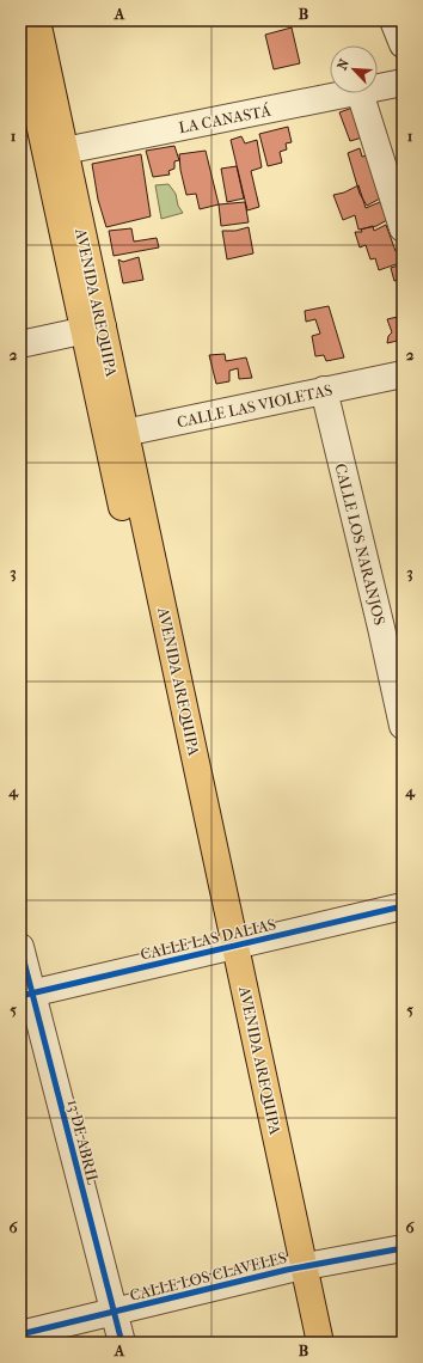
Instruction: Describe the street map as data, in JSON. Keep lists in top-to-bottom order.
{
  "streets": {
    "main road": ["AVENIDA AREQUIPA"],
    "street": [
      "LA CANASTÁ",
      "CALLE LAS VIOLETAS",
      "CALLE LOS NARANJOS",
      "CALLE LAS DALIAS",
      "13 DE ABRIL",
      "CALLE LOS CLAVELES"
    ]
  },
  "crossings": [
    ["LA CANASTÁ", "AVENIDA AREQUIPA"],
    ["AVENIDA AREQUIPA", "CALLE LAS VIOLETAS"],
    ["AVENIDA AREQUIPA", "CALLE LAS DALIAS"],
    ["AVENIDA AREQUIPA", "CALLE LOS CLAVELES"],
    ["CALLE LAS VIOLETAS", "CALLE LOS NARANJOS"],
    ["CALLE LAS DALIAS", "13 DE ABRIL"],
    ["13 DE ABRIL", "CALLE LOS CLAVELES"]
  ],
  "north": "top left",
  "grid": {
    "columns": ["A", "B"],
    "rows": [
      "1",
      "2",
      "3",
      "4",
      "5",
      "6"
    ]
  }
}
